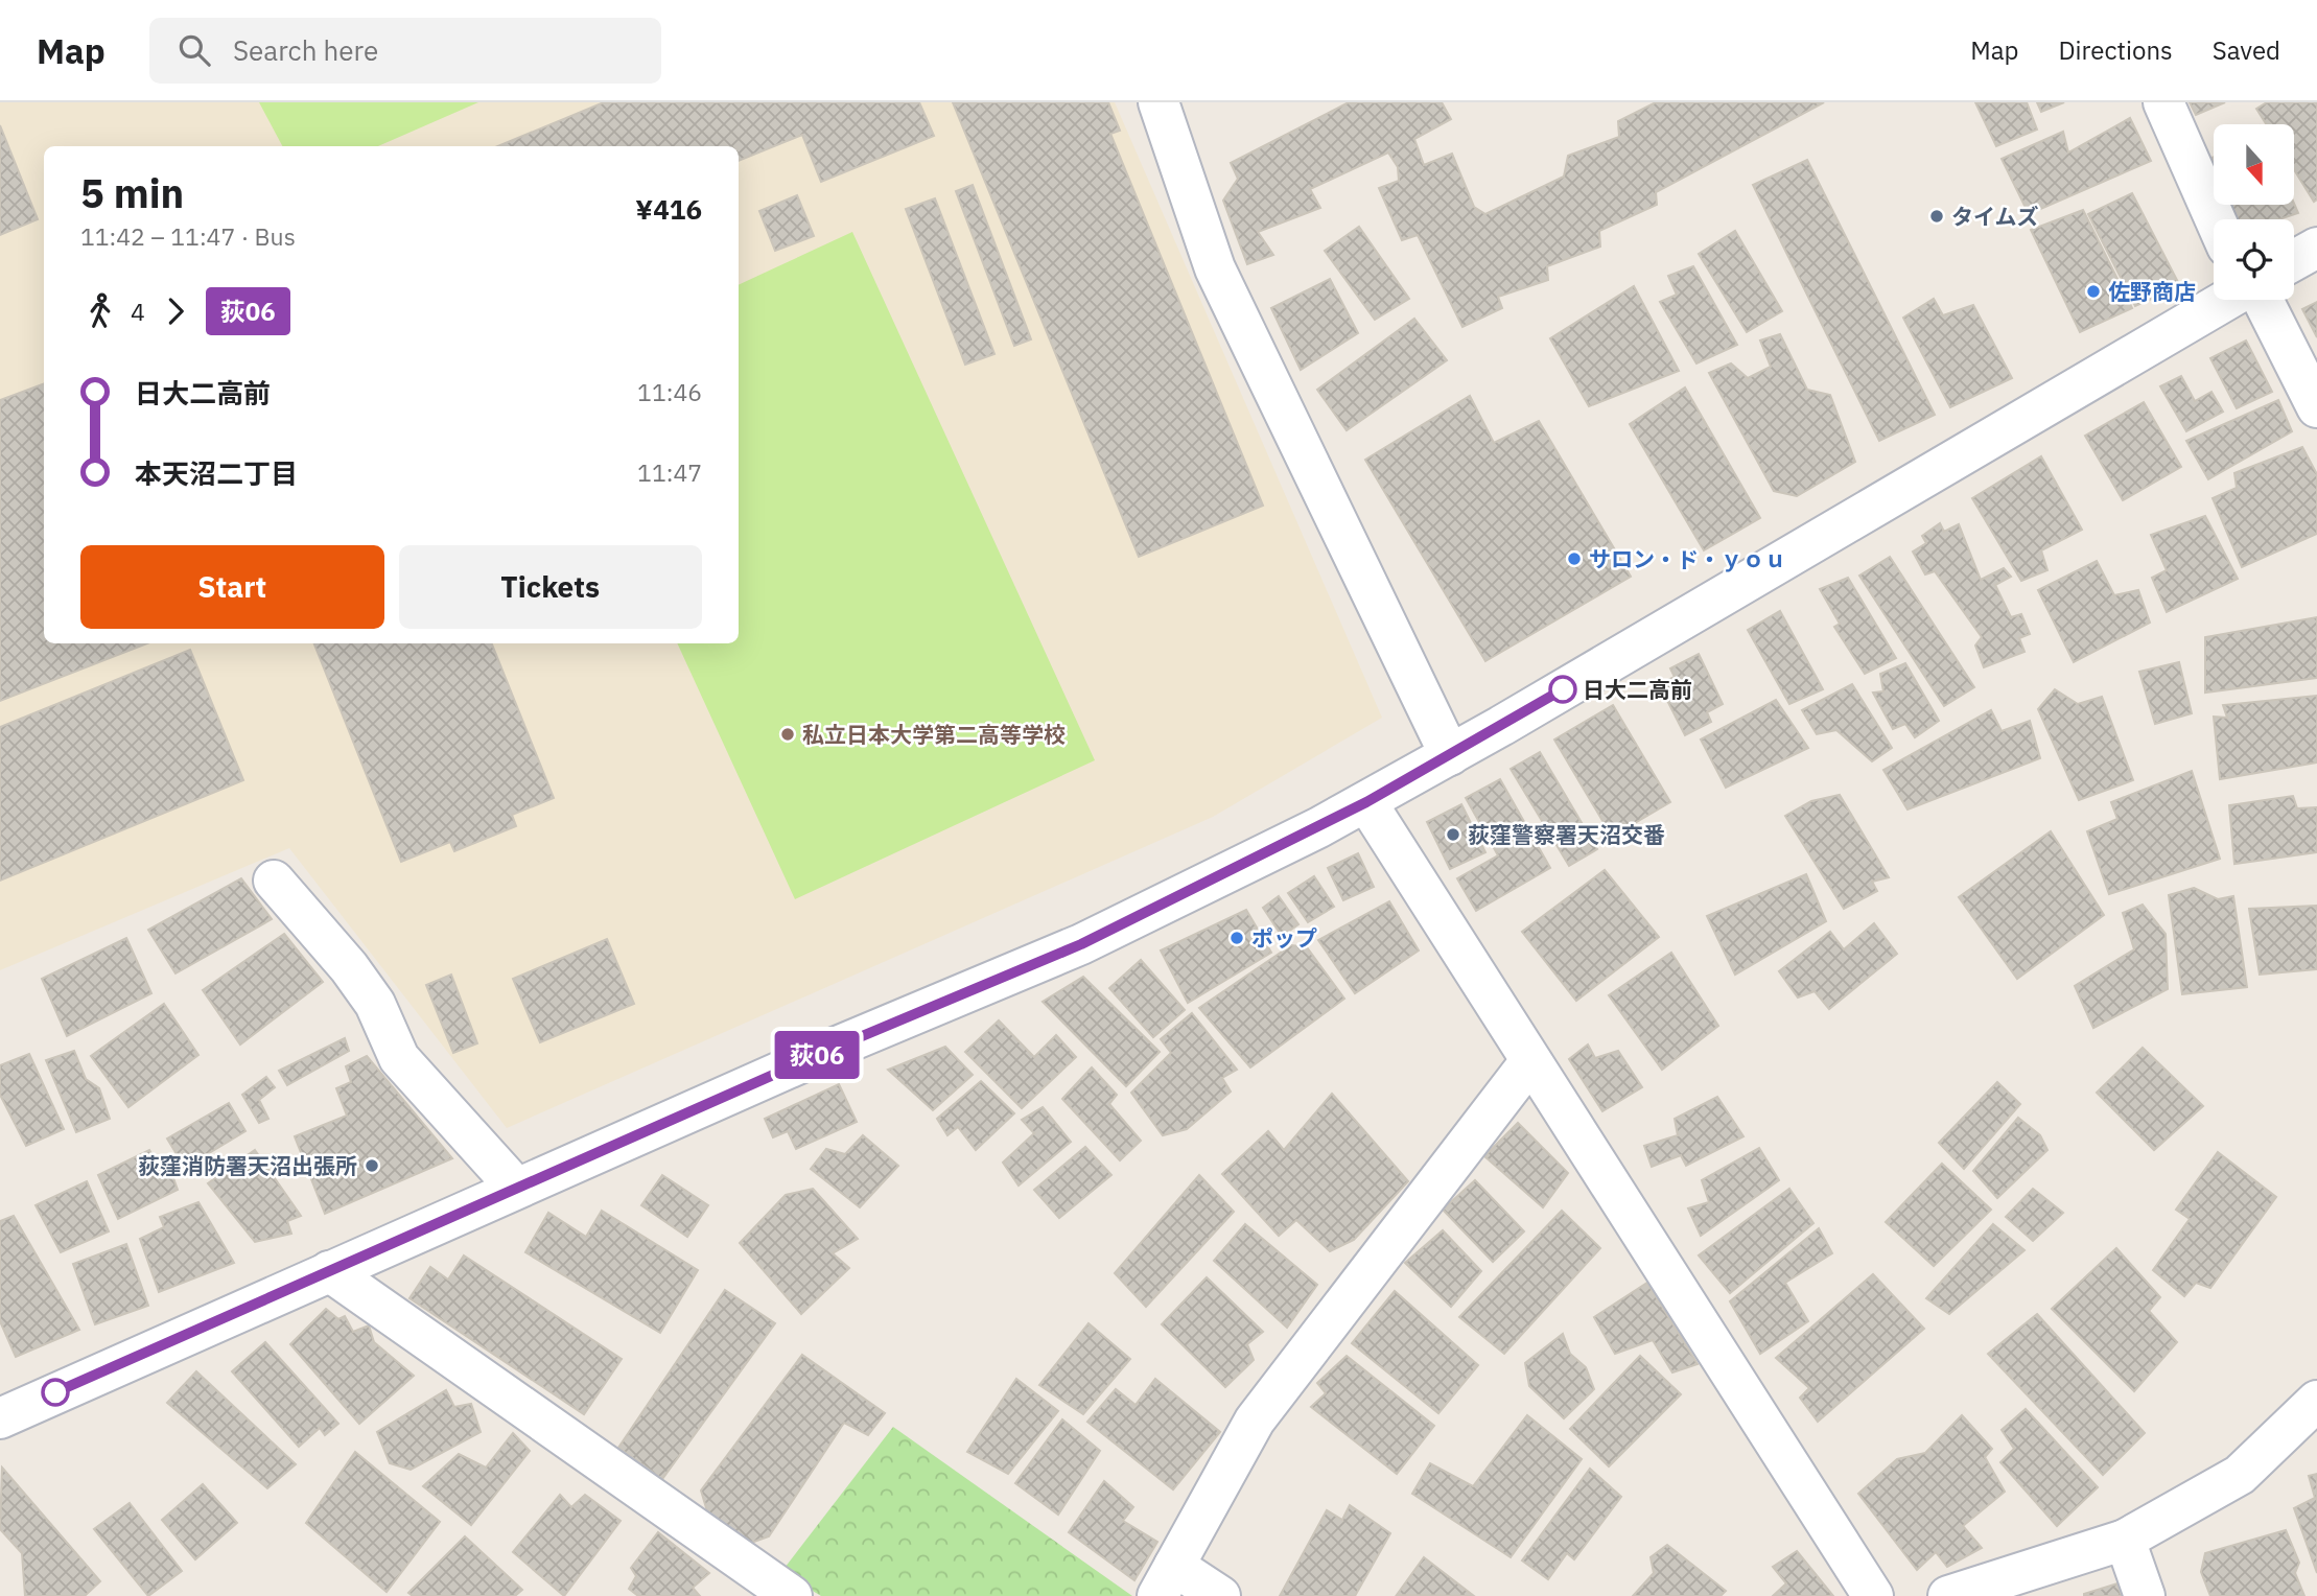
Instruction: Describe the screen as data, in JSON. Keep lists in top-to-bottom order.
{
  "places": [
    "タイムズ",
    "佐野商店",
    "サロン・ド・ｙｏｕ",
    "日大二高前",
    "私立日本大学第二高等学校",
    "荻窪警察署天沼交番",
    "ポップ",
    "荻窪消防署天沼出張所"
  ],
  "lines": ["bus line 荻06"],
  "north": "bottom",
  "page": {
    "header": "Map",
    "search": "Search here",
    "nav": ["Map", "Directions", "Saved"],
    "on_map": "荻06",
    "heading": ["5 min", "11:42 – 11:47 · Bus", "¥416"],
    "legs": ["4", "荻06"],
    "list": [
      {
        "name": "日大二高前",
        "value": "11:46"
      },
      {
        "name": "本天沼二丁目",
        "value": "11:47"
      }
    ],
    "buttons": ["Start", "Tickets"]
  }
}
